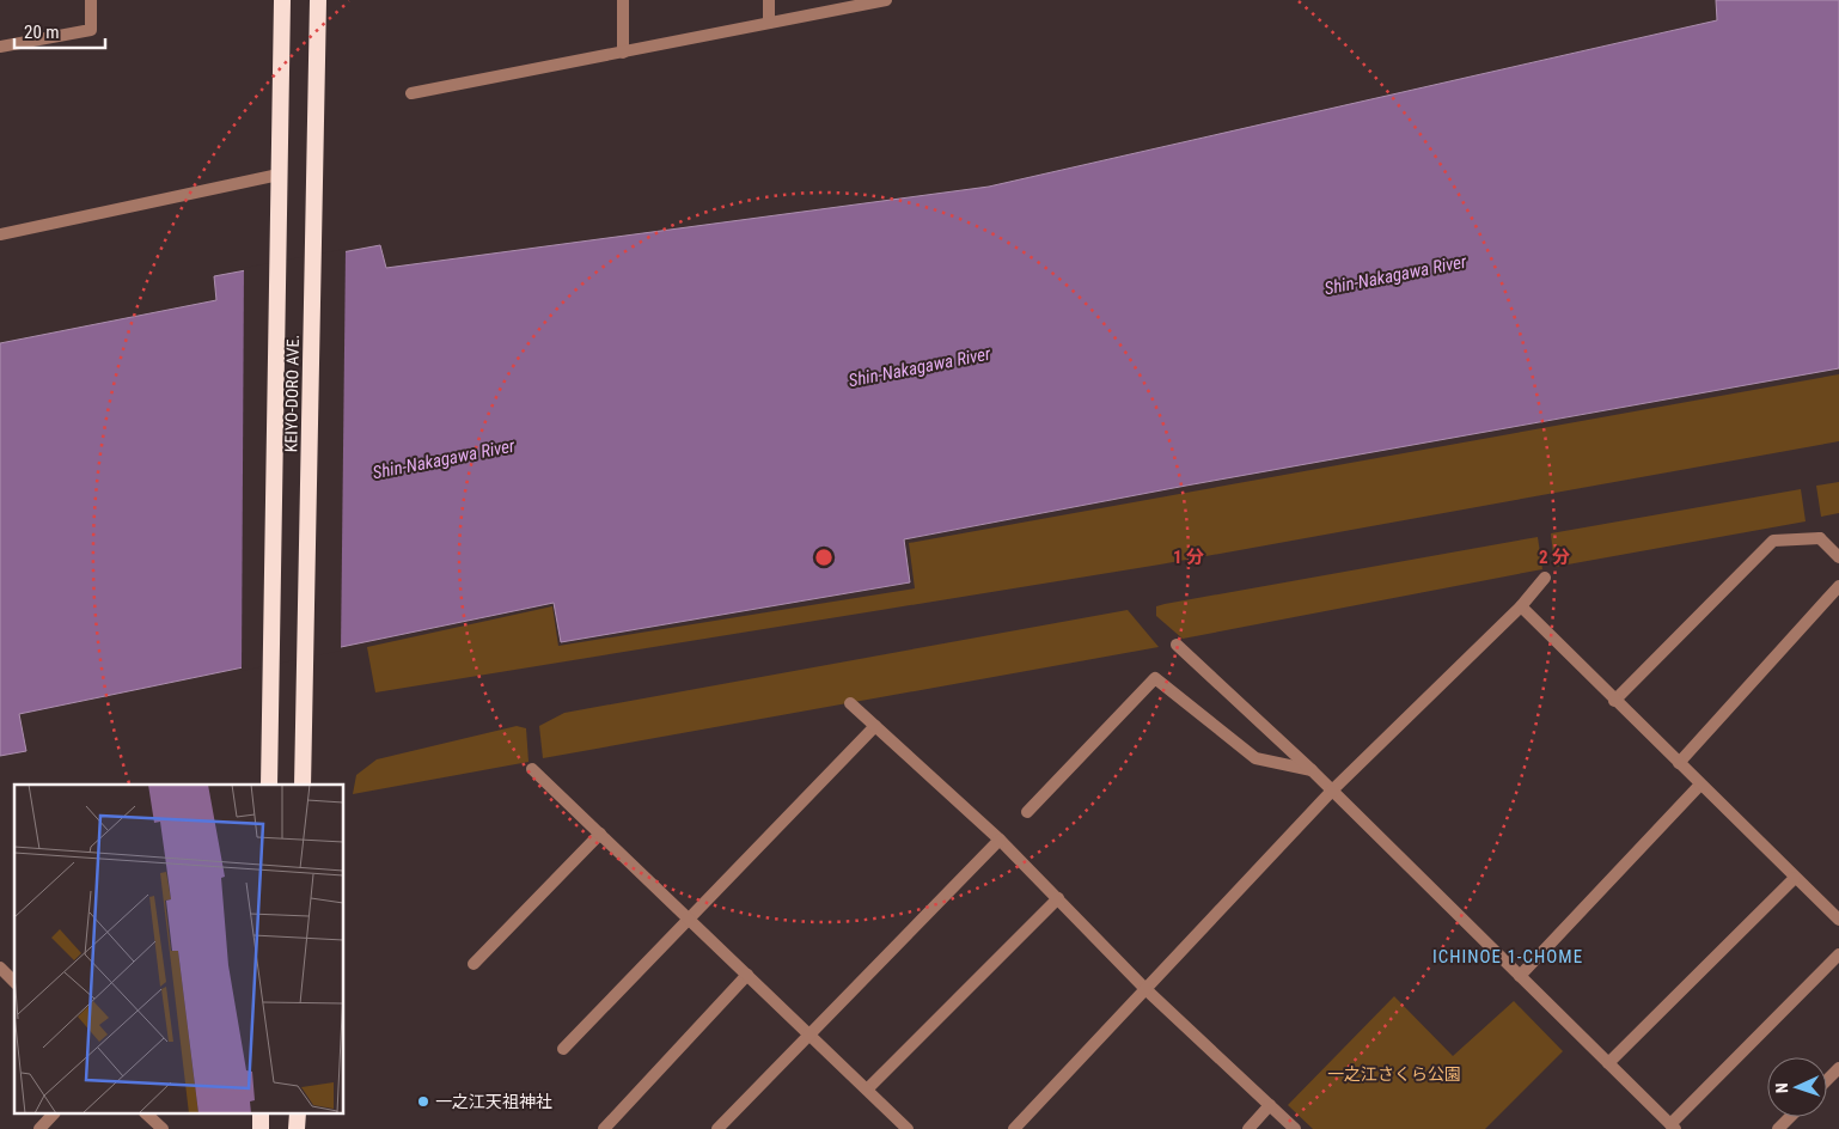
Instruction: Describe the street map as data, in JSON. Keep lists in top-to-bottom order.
{
  "streets": {
    "highway": ["KEIYO-DORO AVE."]
  },
  "districts": ["ICHINOE 1-CHOME"],
  "water": ["Shin-Nakagawa River"],
  "parks": ["一之江さくら公園"],
  "places": ["一之江天祖神社"],
  "scale_bar": "20 m",
  "north": "left",
  "rings": ["1 分", "2 分"]
}
